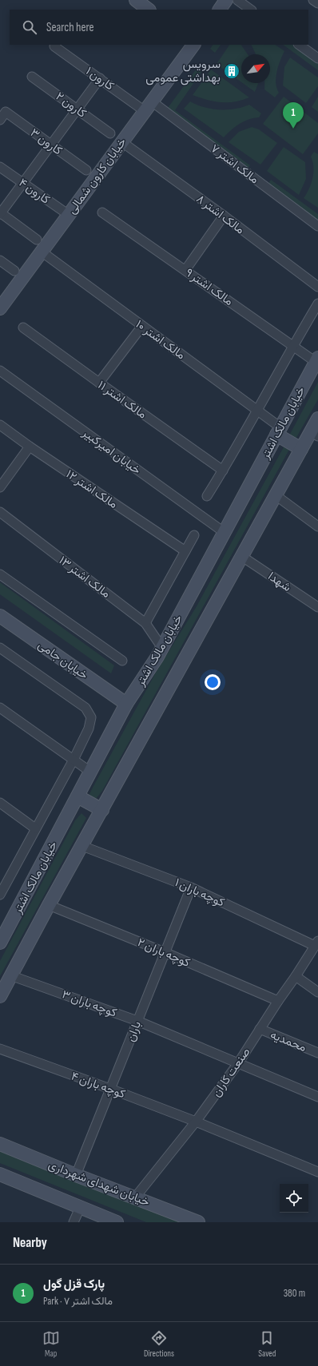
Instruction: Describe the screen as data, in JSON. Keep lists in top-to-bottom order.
{
  "streets": {
    "main road": [
      "خیابان کارون شمالی",
      "خیابان مالک اشتر",
      "خیابان جامی",
      "خیابان شهدای شهرداری"
    ],
    "street": [
      "کارون ۱",
      "کارون ۲",
      "کارون ۳",
      "مالک اشتر ۷",
      "کارون ۴",
      "مالک اشتر ۸",
      "مالک اشتر ۹",
      "مالک اشتر ۱۰",
      "مالک اشتر ۱۱",
      "خیابان امیرکبیر",
      "مالک اشتر ۱۲",
      "مالک اشتر ۱۳",
      "شهدا",
      "کوچه باران ۱",
      "کوچه باران ۲",
      "کوچه باران ۳",
      "باران",
      "محمدیه",
      "صنعت کاران",
      "کوچه باران ۴"
    ]
  },
  "crossings": [
    ["کارون ۱", "مالک اشتر ۷"],
    ["کارون ۱", "خیابان کارون شمالی"],
    ["مالک اشتر ۷", "خیابان کارون شمالی"],
    ["خیابان کارون شمالی", "کارون ۴"],
    ["خیابان کارون شمالی", "مالک اشتر ۸"],
    ["خیابان کارون شمالی", "مالک اشتر ۱۰"],
    ["مالک اشتر ۹", "خیابان مالک اشتر"],
    ["مالک اشتر ۱۰", "خیابان مالک اشتر"],
    ["خیابان مالک اشتر", "خیابان امیرکبیر"],
    ["خیابان مالک اشتر", "مالک اشتر ۱۳"],
    ["خیابان مالک اشتر", "شهدا"],
    ["خیابان مالک اشتر", "خیابان جامی"],
    ["خیابان مالک اشتر", "کوچه باران ۱"],
    ["خیابان مالک اشتر", "کوچه باران ۲"],
    ["خیابان مالک اشتر", "کوچه باران ۳"],
    ["کوچه باران ۱", "باران"],
    ["کوچه باران ۱", "صنعت کاران"],
    ["کوچه باران ۲", "باران"],
    ["کوچه باران ۲", "صنعت کاران"],
    ["کوچه باران ۳", "باران"],
    ["کوچه باران ۳", "صنعت کاران"],
    ["باران", "کوچه باران ۴"],
    ["باران", "خیابان شهدای شهرداری"],
    ["محمدیه", "صنعت کاران"],
    ["صنعت کاران", "کوچه باران ۴"],
    ["صنعت کاران", "خیابان شهدای شهرداری"]
  ],
  "places": {
    "building": ["سرویس بهداشتی عمومی"]
  },
  "north": "top right",
  "page": {
    "search": "Search here",
    "pins": "1",
    "heading": "Nearby",
    "list": [
      {
        "mark": "1",
        "name": "پارک قزل گول",
        "note": "Park · مالک اشتر ۷",
        "value": "380 m"
      }
    ],
    "nav": ["Map", "Directions", "Saved"]
  }
}
